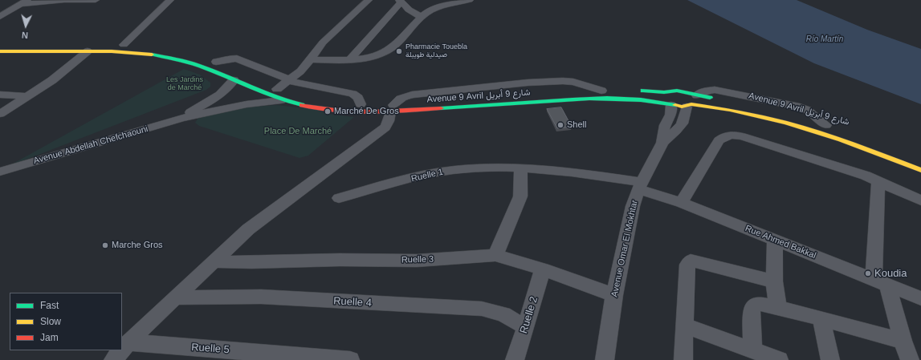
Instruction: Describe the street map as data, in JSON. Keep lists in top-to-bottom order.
{
  "streets": {
    "highway": ["Avenue 9 Avril شارع 9 أبريل"],
    "street": [
      "Avenue Abdellah Chefchaouni",
      "Ruelle 1",
      "Rue Ahmed Bakkal",
      "Avenue Omar El Mokhtar",
      "Ruelle 3",
      "Ruelle 4",
      "Ruelle 2",
      "Ruelle 5"
    ]
  },
  "crossings": [
    ["Avenue 9 Avril شارع 9 أبريل", "Avenue Abdellah Chefchaouni"],
    ["Avenue 9 Avril شارع 9 أبريل", "Avenue Omar El Mokhtar"],
    ["Ruelle 1", "Rue Ahmed Bakkal"],
    ["Ruelle 1", "Avenue Omar El Mokhtar"],
    ["Rue Ahmed Bakkal", "Avenue Omar El Mokhtar"],
    ["Avenue Omar El Mokhtar", "Ruelle 3"],
    ["Ruelle 3", "Ruelle 2"],
    ["Ruelle 4", "Ruelle 2"]
  ],
  "water": ["Río Martín"],
  "parks": ["Les Jardins de Marché", "Place De Marché"],
  "places": [
    "Pharmacie Touebla صيدلية طويبلة",
    "Marché De Gros",
    "Shell",
    "Marche Gros",
    "Koudia"
  ],
  "legend": ["Fast", "Slow", "Jam"],
  "north": "bottom"
}
